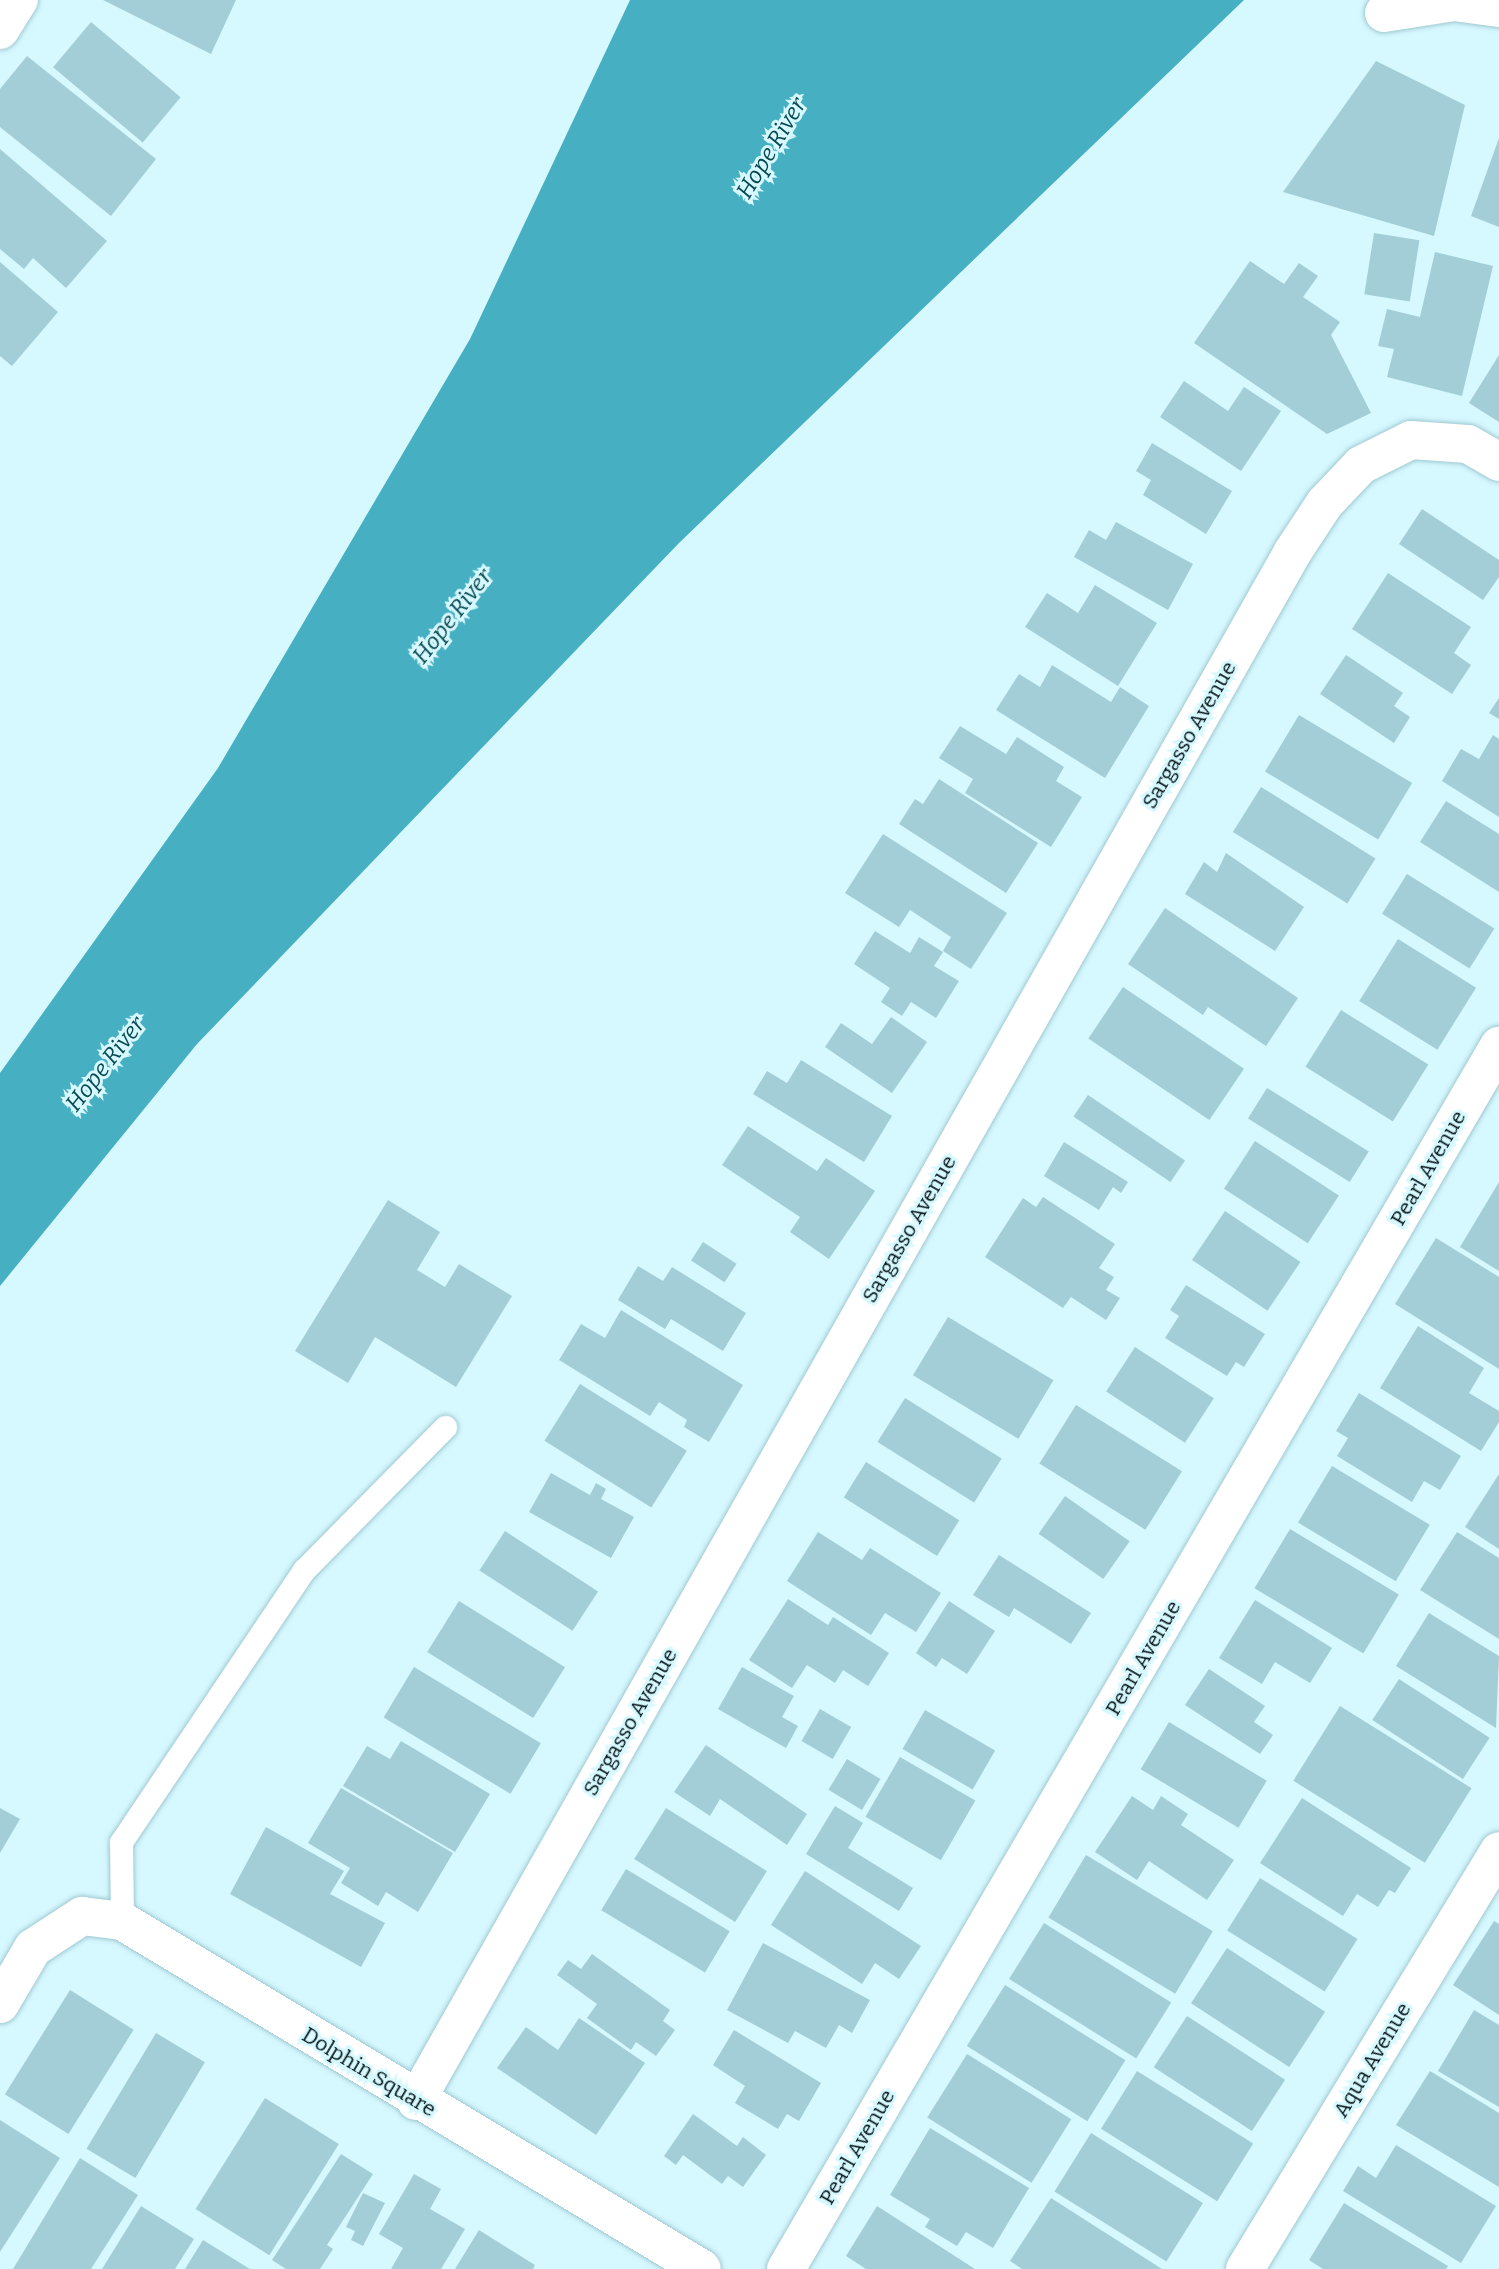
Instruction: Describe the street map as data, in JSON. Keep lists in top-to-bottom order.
{
  "streets": {
    "street": [
      "Sargasso Avenue",
      "Pearl Avenue",
      "Aqua Avenue",
      "Dolphin Square"
    ]
  },
  "crossings": [
    ["Sargasso Avenue", "Dolphin Square"]
  ],
  "water": ["Hope River"]
}
